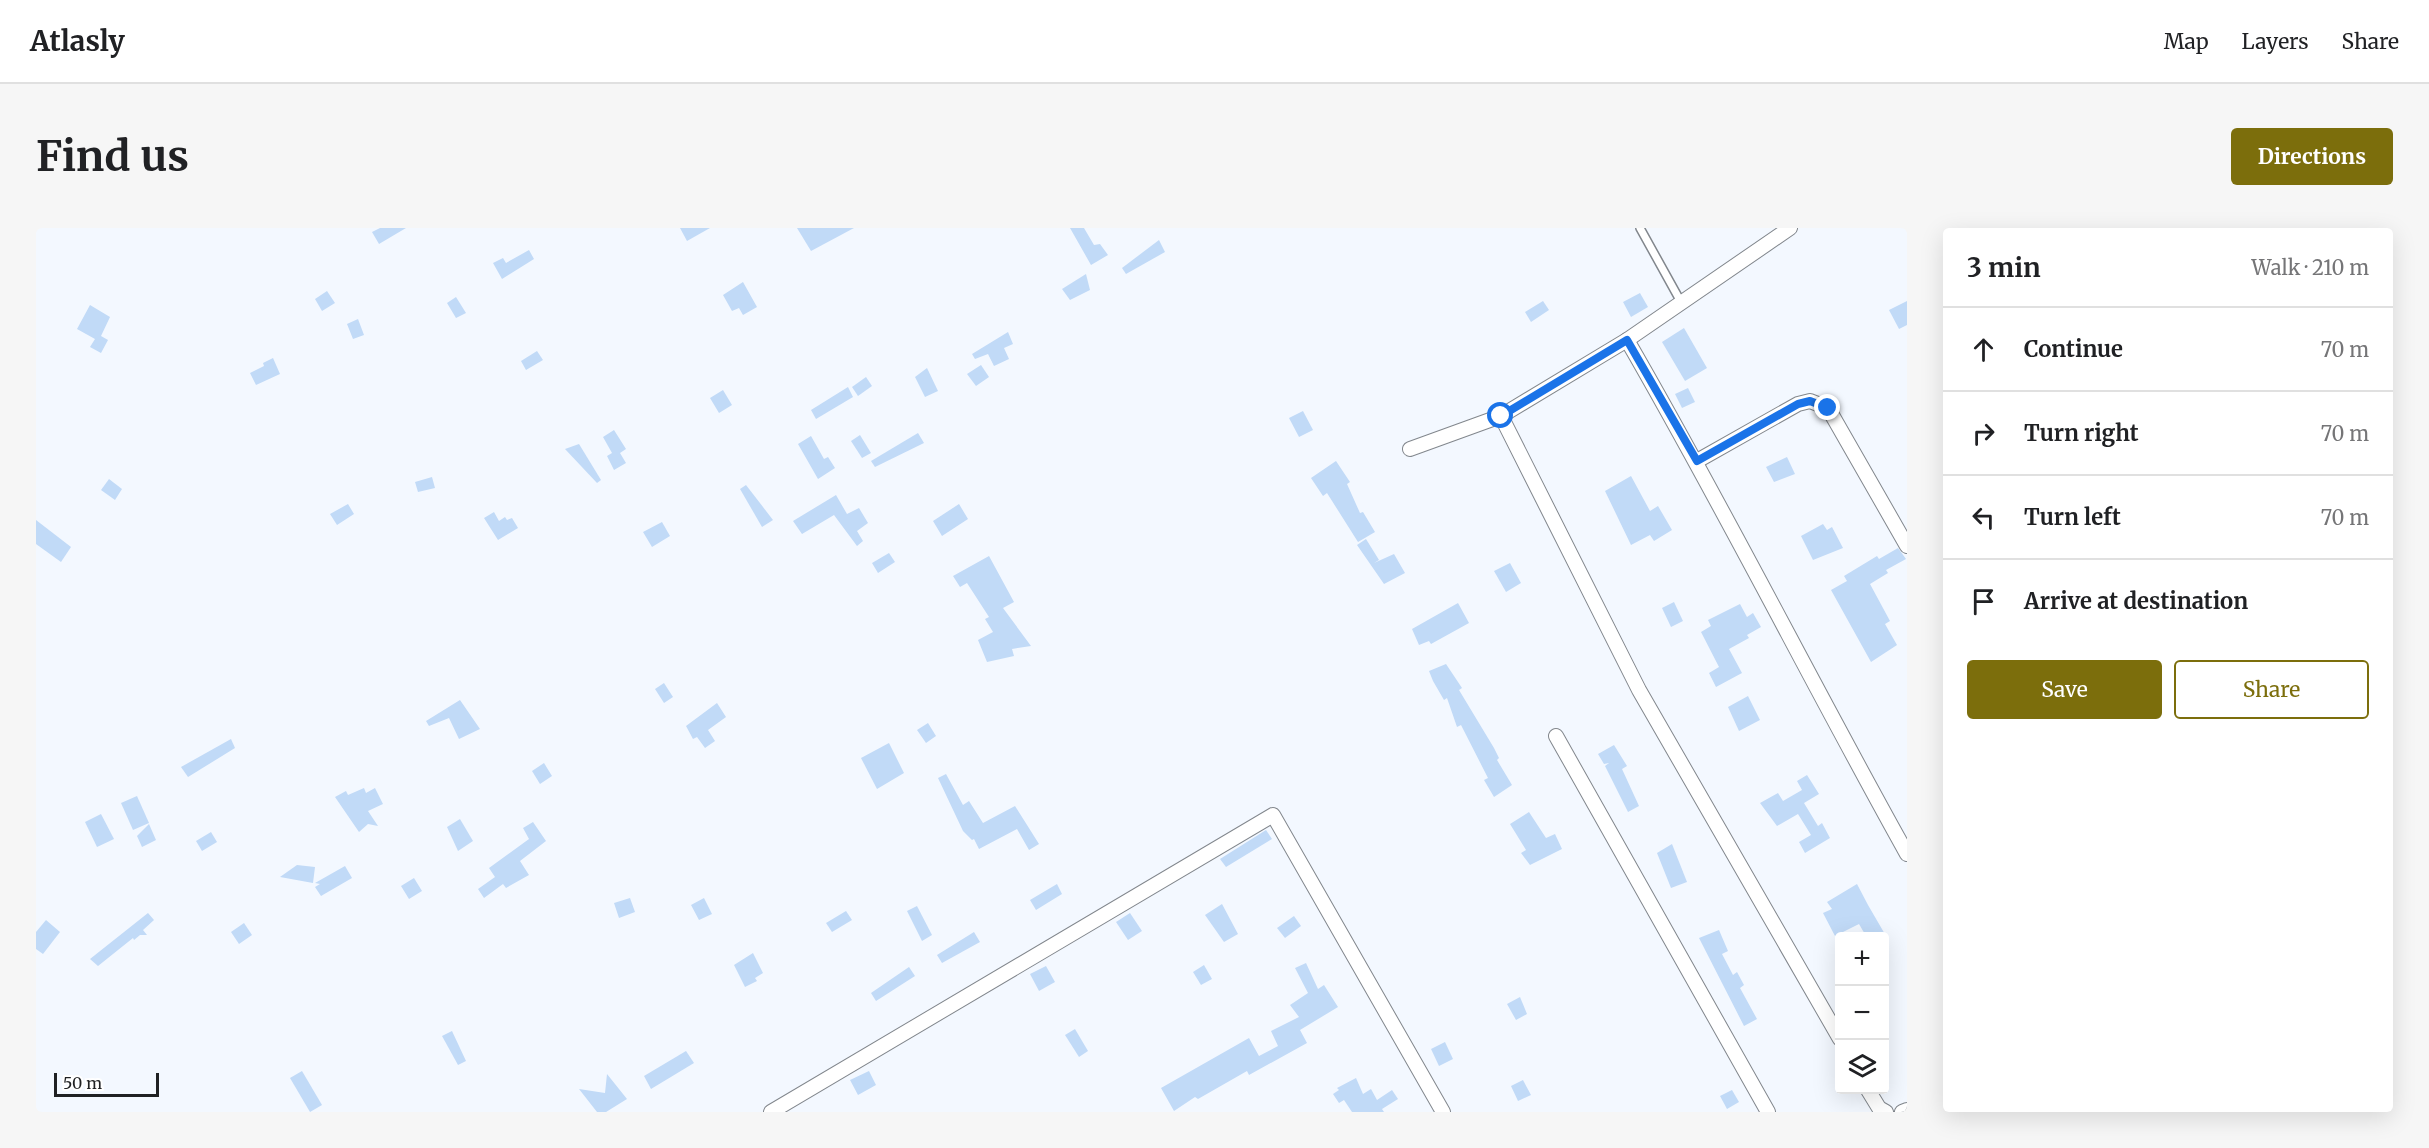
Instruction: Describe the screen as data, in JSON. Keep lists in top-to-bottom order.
{
  "scale_bar": "50 m",
  "page": {
    "header": "Atlasly",
    "nav": ["Map", "Layers", "Share"],
    "buttons": [
      "Directions",
      ["Save", "Share"]
    ],
    "title": "Find us",
    "heading": ["3 min", "Walk · 210 m"],
    "list": [
      ["Continue", "70 m"],
      ["Turn right", "70 m"],
      ["Turn left", "70 m"],
      "Arrive at destination"
    ],
    "map_buttons": ["+", "−"],
    "scale": "50 m"
  }
}
